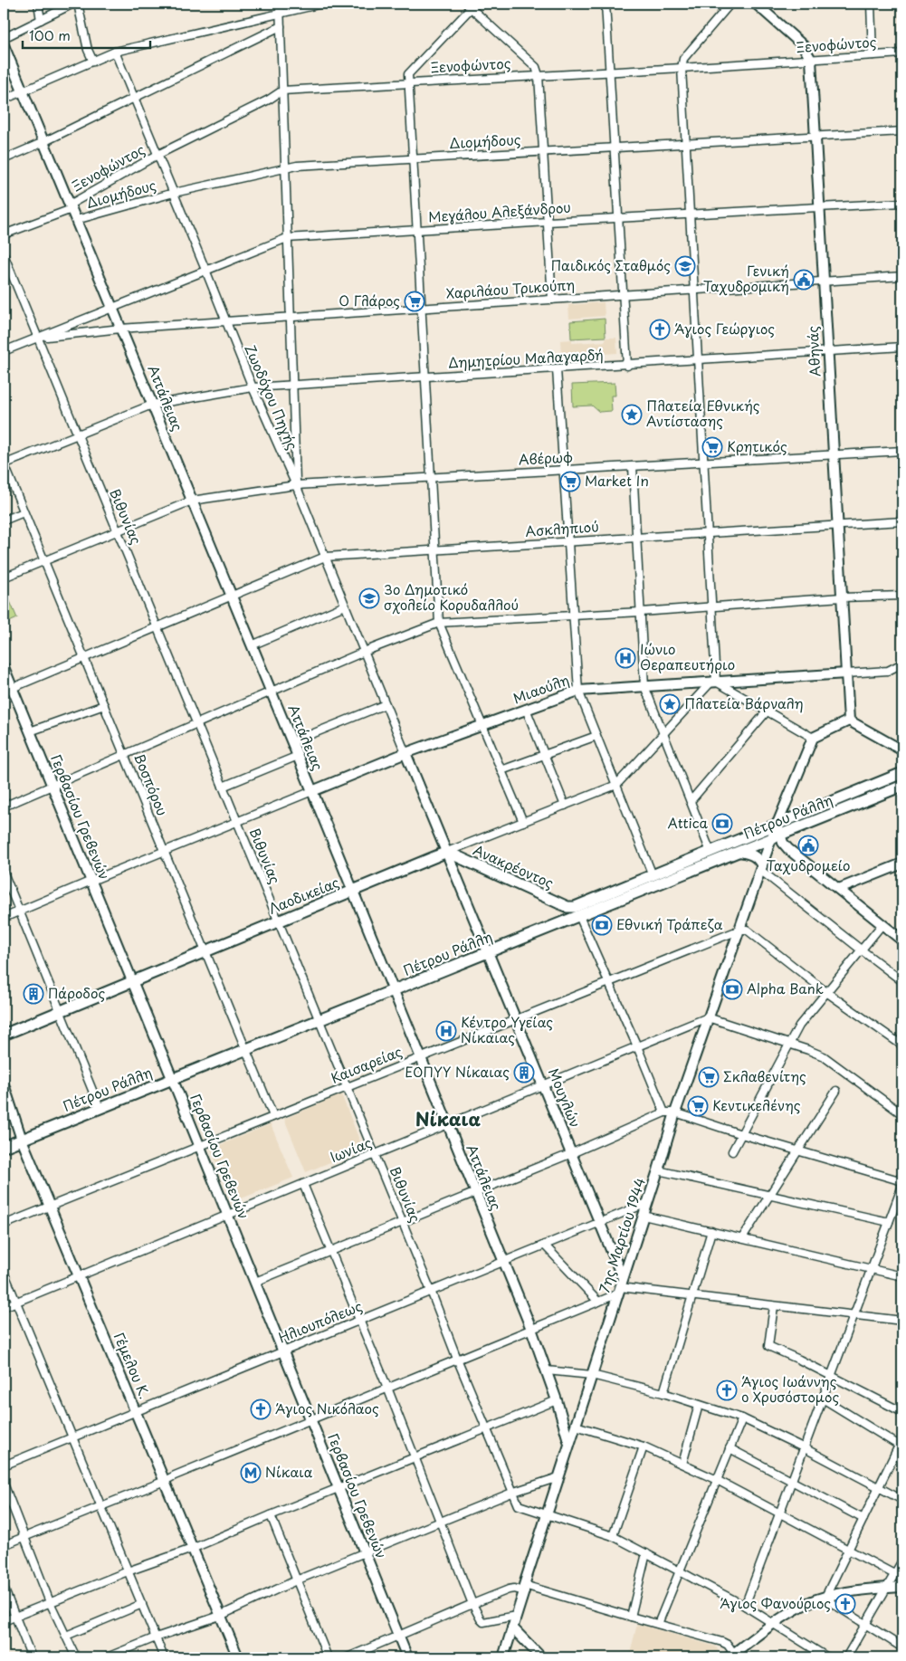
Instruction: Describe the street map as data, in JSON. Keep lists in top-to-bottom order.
{
  "streets": {
    "main road": [
      "Αθηνάς",
      "Αττάλειας",
      "Μιαούλη",
      "Γερβασίου Γρεβενών",
      "Πέτρου Ράλλη",
      "Ανακρέοντος",
      "Λαοδικείας",
      "Μουγλών",
      "7ης Μαρτίου 1944",
      "Γέμελου Κ."
    ],
    "street": [
      "Ξενοφώντος",
      "Διομήδους",
      "Μεγάλου Αλεξάνδρου",
      "Χαριλάου Τρικούπη",
      "Δημητρίου Μαλαγαρδή",
      "Ζωοδόχου Πηγής",
      "Αβέρωφ",
      "Βιθυνίας",
      "Ασκληπιού",
      "Βοσπόρου",
      "Καισαρείας",
      "Ιωνίας",
      "Ηλιουπόλεως"
    ]
  },
  "crossings": [
    ["Ξενοφώντος", "Αθηνάς"],
    ["Ξενοφώντος", "Ζωοδόχου Πηγής"],
    ["Ξενοφώντος", "Αττάλειας"],
    ["Διομήδους", "Αθηνάς"],
    ["Διομήδους", "Ζωοδόχου Πηγής"],
    ["Διομήδους", "Αττάλειας"],
    ["Μεγάλου Αλεξάνδρου", "Χαριλάου Τρικούπη"],
    ["Μεγάλου Αλεξάνδρου", "Αθηνάς"],
    ["Μεγάλου Αλεξάνδρου", "Ζωοδόχου Πηγής"],
    ["Μεγάλου Αλεξάνδρου", "Αττάλειας"],
    ["Μεγάλου Αλεξάνδρου", "Βιθυνίας"],
    ["Χαριλάου Τρικούπη", "Αθηνάς"],
    ["Χαριλάου Τρικούπη", "Ζωοδόχου Πηγής"],
    ["Χαριλάου Τρικούπη", "Αττάλειας"],
    ["Χαριλάου Τρικούπη", "Βιθυνίας"],
    ["Αθηνάς", "Δημητρίου Μαλαγαρδή"],
    ["Αθηνάς", "Αβέρωφ"],
    ["Αθηνάς", "Ασκληπιού"],
    ["Αθηνάς", "Μιαούλη"],
    ["Δημητρίου Μαλαγαρδή", "Ζωοδόχου Πηγής"],
    ["Δημητρίου Μαλαγαρδή", "Αττάλειας"],
    ["Δημητρίου Μαλαγαρδή", "Βιθυνίας"],
    ["Δημητρίου Μαλαγαρδή", "Βοσπόρου"],
    ["Ζωοδόχου Πηγής", "Αβέρωφ"],
    ["Ζωοδόχου Πηγής", "Ασκληπιού"],
    ["Ζωοδόχου Πηγής", "Μιαούλη"],
    ["Ζωοδόχου Πηγής", "Μουγλών"],
    ["Αττάλειας", "Αβέρωφ"],
    ["Αττάλειας", "Ασκληπιού"],
    ["Αττάλειας", "Μιαούλη"],
    ["Αττάλειας", "Πέτρου Ράλλη"],
    ["Αττάλειας", "Λαοδικείας"],
    ["Αττάλειας", "Καισαρείας"],
    ["Αττάλειας", "Ιωνίας"],
    ["Αττάλειας", "7ης Μαρτίου 1944"],
    ["Αττάλειας", "Ηλιουπόλεως"],
    ["Αβέρωφ", "Βιθυνίας"],
    ["Αβέρωφ", "Βοσπόρου"],
    ["Βιθυνίας", "Ασκληπιού"],
    ["Βιθυνίας", "Πέτρου Ράλλη"],
    ["Βιθυνίας", "Λαοδικείας"],
    ["Βιθυνίας", "Καισαρείας"],
    ["Βιθυνίας", "Ιωνίας"],
    ["Βιθυνίας", "7ης Μαρτίου 1944"],
    ["Βιθυνίας", "Ηλιουπόλεως"],
    ["Ασκληπιού", "Βοσπόρου"],
    ["Ασκληπιού", "Γερβασίου Γρεβενών"],
    ["Μιαούλη", "Μουγλών"],
    ["Βοσπόρου", "Πέτρου Ράλλη"],
    ["Βοσπόρου", "Λαοδικείας"],
    ["Βοσπόρου", "Καισαρείας"],
    ["Γερβασίου Γρεβενών", "Πέτρου Ράλλη"],
    ["Γερβασίου Γρεβενών", "Λαοδικείας"],
    ["Γερβασίου Γρεβενών", "Καισαρείας"],
    ["Γερβασίου Γρεβενών", "Ιωνίας"],
    ["Γερβασίου Γρεβενών", "Ηλιουπόλεως"],
    ["Πέτρου Ράλλη", "Ανακρέοντος"],
    ["Πέτρου Ράλλη", "Μουγλών"],
    ["Πέτρου Ράλλη", "7ης Μαρτίου 1944"],
    ["Πέτρου Ράλλη", "Γέμελου Κ."],
    ["Ανακρέοντος", "Λαοδικείας"],
    ["Ανακρέοντος", "Μουγλών"],
    ["Λαοδικείας", "Μουγλών"],
    ["Καισαρείας", "Μουγλών"],
    ["Καισαρείας", "7ης Μαρτίου 1944"],
    ["Καισαρείας", "Γέμελου Κ."],
    ["Μουγλών", "Ιωνίας"],
    ["Μουγλών", "7ης Μαρτίου 1944"],
    ["Μουγλών", "Ηλιουπόλεως"],
    ["Ιωνίας", "7ης Μαρτίου 1944"],
    ["Ιωνίας", "Γέμελου Κ."],
    ["7ης Μαρτίου 1944", "Ηλιουπόλεως"],
    ["Ηλιουπόλεως", "Γέμελου Κ."]
  ],
  "districts": ["Νίκαια"],
  "places": {
    "school or university": ["Παιδικός Σταθμός", "3ο Δημοτικό σχολείο Κορυδαλλού"],
    "public building": ["Γενική Ταχυδρομική", "Ταχυδρομείο"],
    "supermarket": [
      "Ο Γλάρος",
      "Κρητικός",
      "Market In",
      "Σκλαβενίτης",
      "Κεντικελένης"
    ],
    "church": [
      "Άγιος Γεώργιος",
      "Άγιος Ιωάννης ο Χρυσόστομος",
      "Άγιος Νικόλαος",
      "Άγιος Φανούριος"
    ],
    "place": ["Πλατεία Εθνικής Αντίστασης", "Πλατεία Βάρναλη"],
    "hospital": ["Ιώνιο Θεραπευτήριο", "Κέντρο Υγείας Νίκαιας"],
    "bank": ["Attica", "Εθνική Τράπεζα", "Alpha Bank"],
    "building": ["Πάροδος", "ΕΟΠΥΥ Νίκαιας"],
    "metro station": ["Νίκαια"]
  },
  "scale_bar": "100 m"
}
